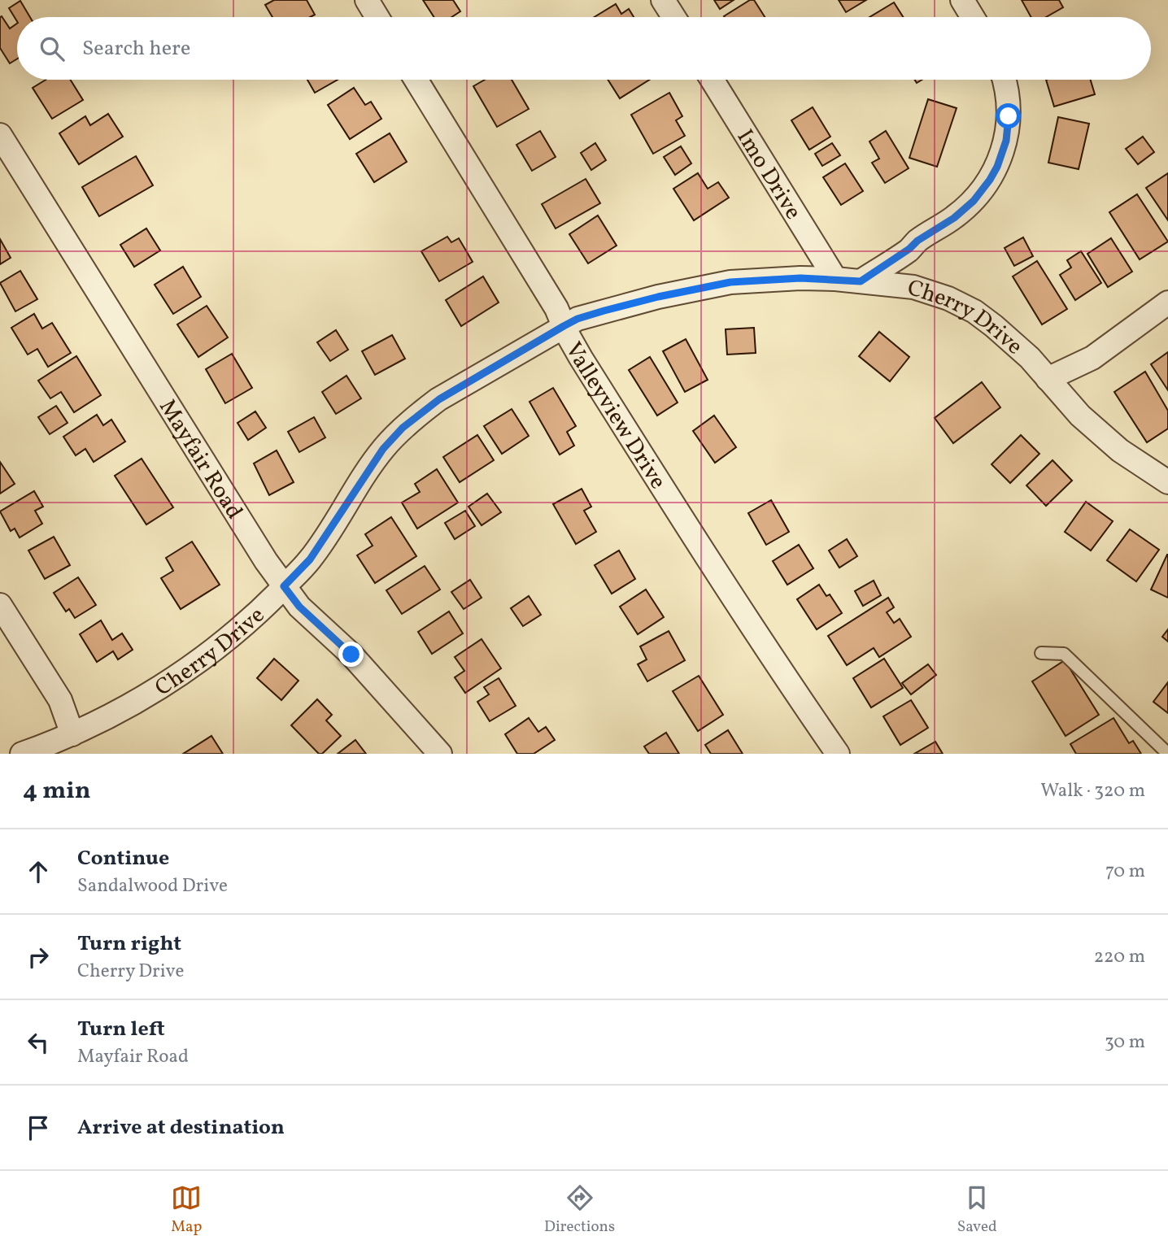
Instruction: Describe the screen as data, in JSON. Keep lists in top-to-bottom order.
{
  "streets": {
    "street": [
      "Imo Drive",
      "Cherry Drive",
      "Valleyview Drive",
      "Mayfair Road"
    ]
  },
  "crossings": [
    ["Imo Drive", "Cherry Drive"],
    ["Cherry Drive", "Valleyview Drive"],
    ["Cherry Drive", "Mayfair Road"]
  ],
  "page": {
    "search": "Search here",
    "heading": ["4 min", "Walk · 320 m"],
    "list": [
      ["Continue", "Sandalwood Drive", "70 m"],
      ["Turn right", "Cherry Drive", "220 m"],
      ["Turn left", "Mayfair Road", "30 m"],
      "Arrive at destination"
    ],
    "nav": ["Map", "Directions", "Saved"]
  }
}
